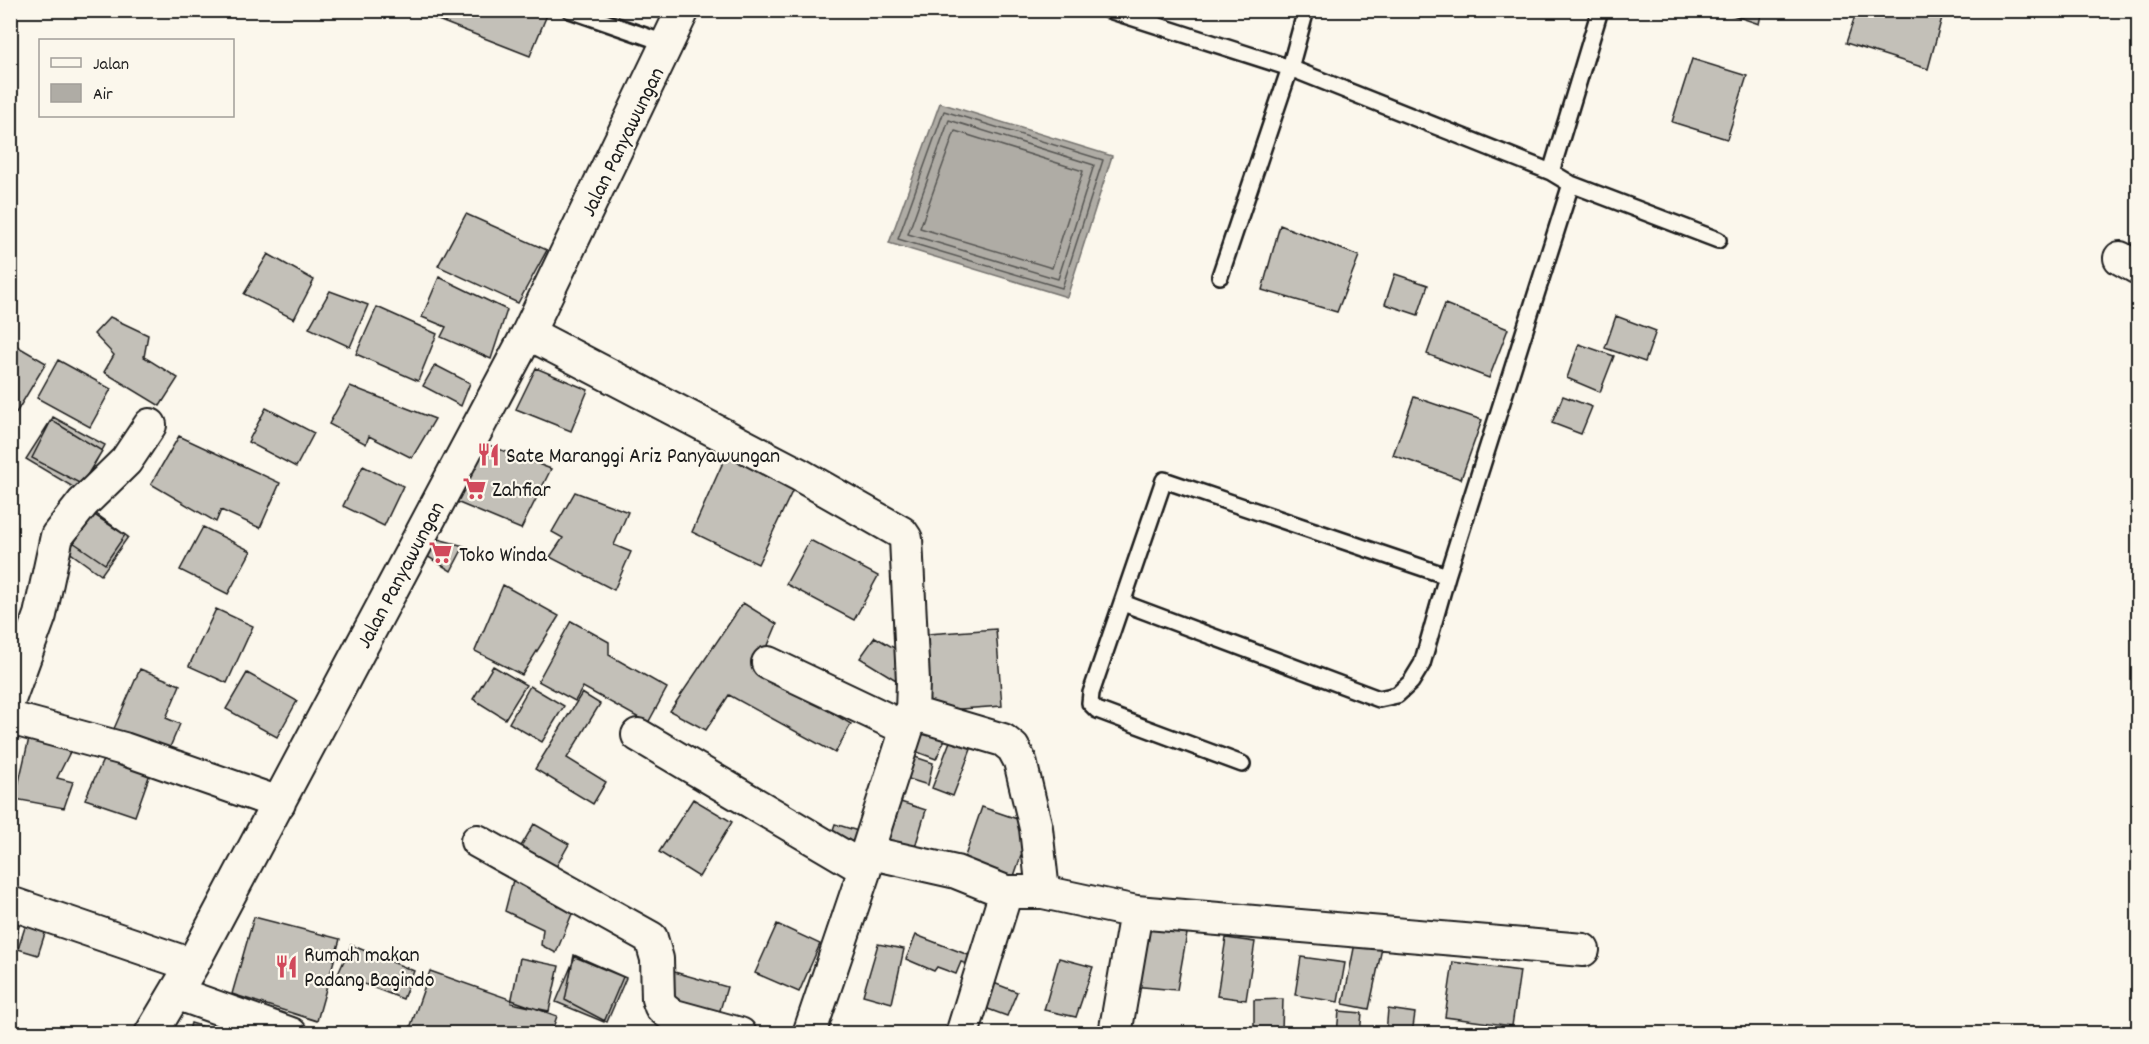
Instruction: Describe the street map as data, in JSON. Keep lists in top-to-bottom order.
{
  "streets": {
    "street": ["Jalan Panyawungan"]
  },
  "places": {
    "restaurant": ["Sate Maranggi Ariz Panyawungan", "Rumah makan Padang Bagindo"],
    "supermarket": ["Zahfiar", "Toko Winda"]
  },
  "legend": ["Jalan", "Air"]
}
